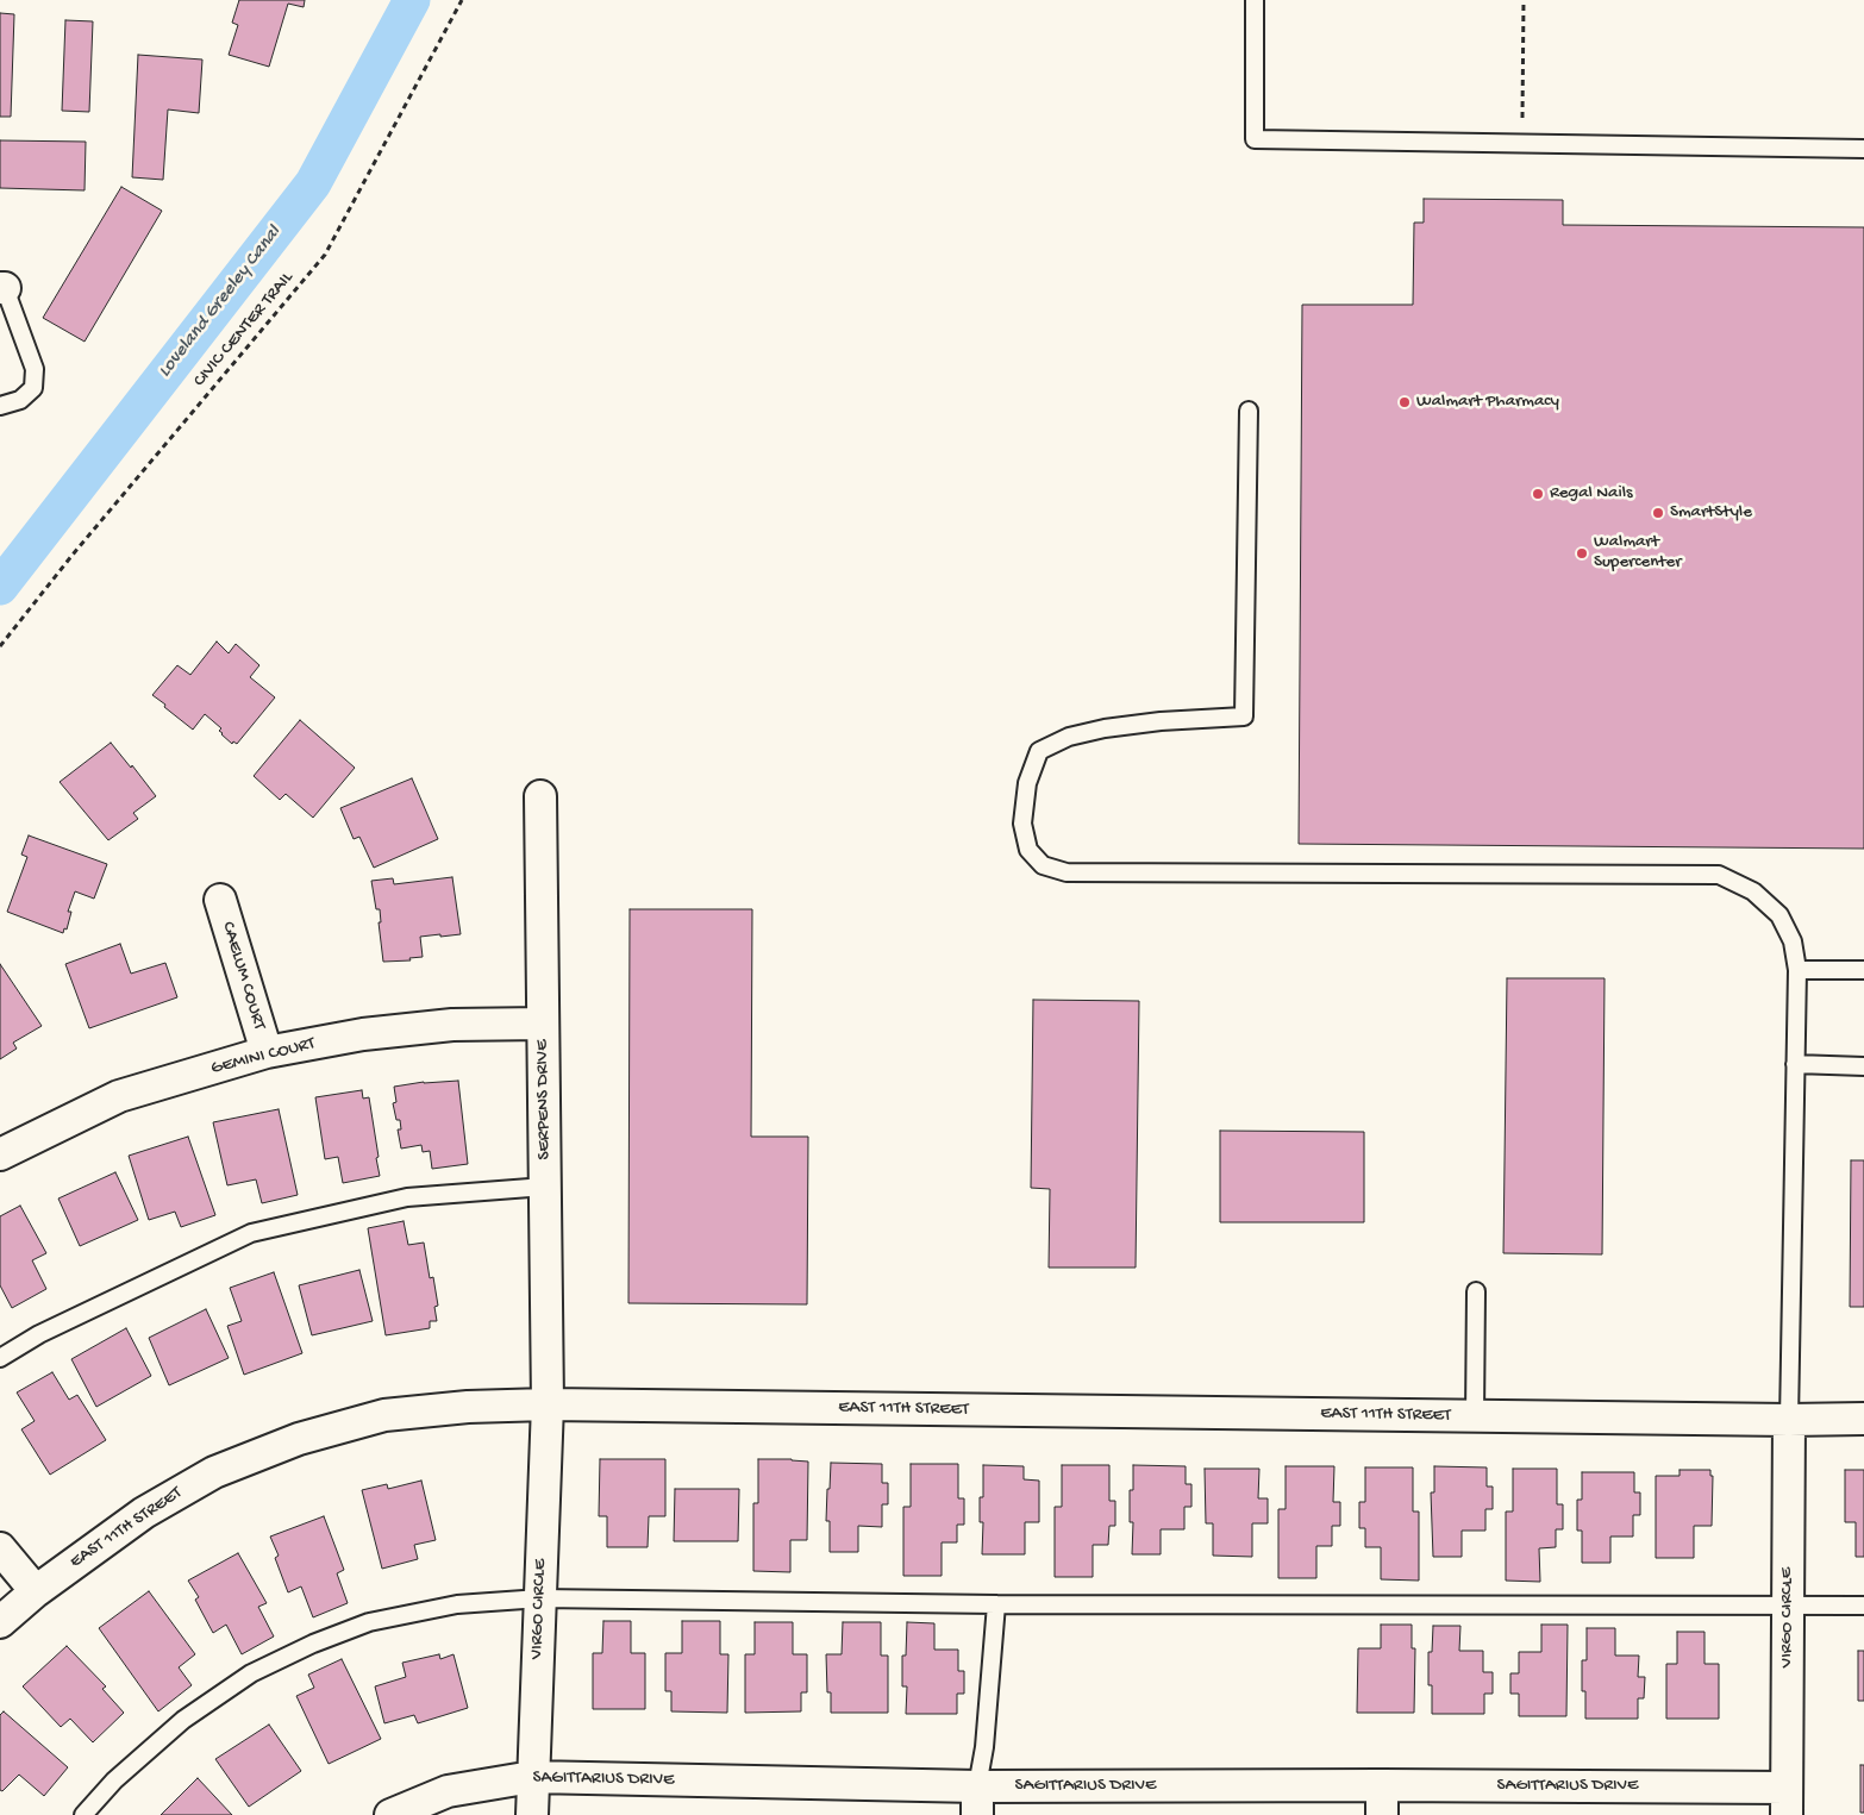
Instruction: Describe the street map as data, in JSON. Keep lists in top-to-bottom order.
{
  "streets": {
    "street": [
      "CAELUM COURT",
      "GEMINI COURT",
      "SERPENS DRIVE",
      "EAST 11TH STREET",
      "VIRGO CIRCLE",
      "SAGITTARIUS DRIVE"
    ],
    "path": ["CIVIC CENTER TRAIL"]
  },
  "crossings": [
    ["CAELUM COURT", "GEMINI COURT"],
    ["GEMINI COURT", "SERPENS DRIVE"],
    ["SERPENS DRIVE", "EAST 11TH STREET"],
    ["SERPENS DRIVE", "VIRGO CIRCLE"],
    ["EAST 11TH STREET", "VIRGO CIRCLE"],
    ["VIRGO CIRCLE", "SAGITTARIUS DRIVE"]
  ],
  "water": ["Loveland Greeley Canal"],
  "places": [
    "Walmart Pharmacy",
    "Regal Nails",
    "SmartStyle",
    "Walmart Supercenter"
  ]
}
